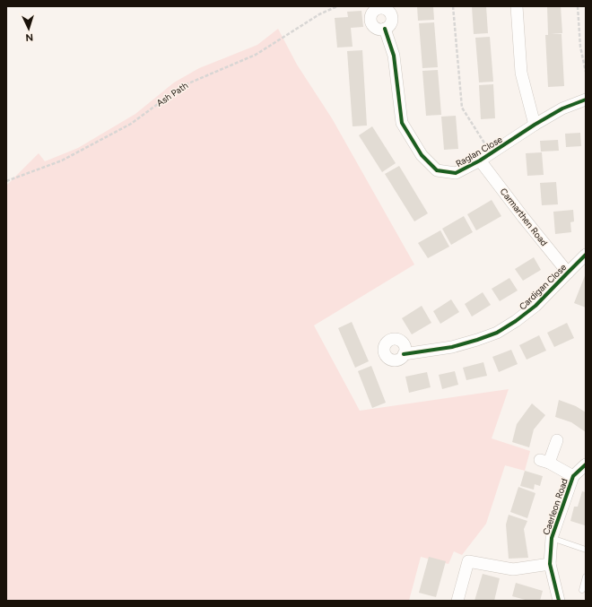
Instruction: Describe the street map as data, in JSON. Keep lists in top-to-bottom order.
{
  "streets": {
    "street": [
      "Raglan Close",
      "Carmarthen Road",
      "Cardigan Close",
      "Caerleon Road"
    ],
    "path": ["Ash Path"]
  },
  "crossings": [
    ["Raglan Close", "Carmarthen Road"],
    ["Carmarthen Road", "Cardigan Close"]
  ],
  "north": "bottom"
}
